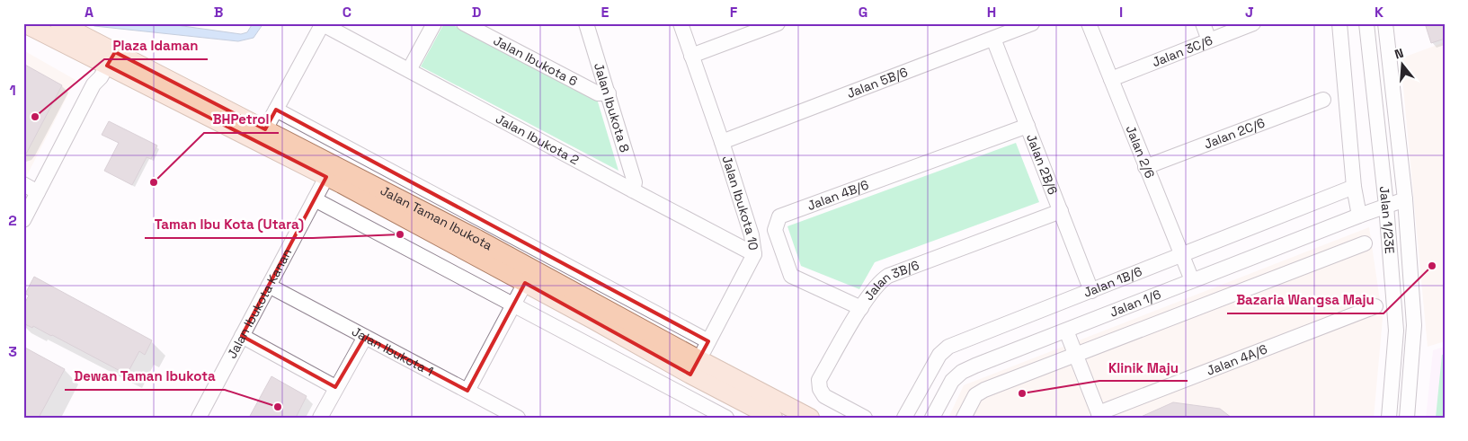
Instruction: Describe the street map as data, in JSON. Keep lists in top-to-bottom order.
{
  "streets": {
    "main road": ["Jalan Taman Ibukota"],
    "street": [
      "Jalan 3C/6",
      "Jalan Ibukota 6",
      "Jalan 5B/6",
      "Jalan Ibukota 8",
      "Jalan 2C/6",
      "Jalan Ibukota 2",
      "Jalan 2/6",
      "Jalan 2B/6",
      "Jalan 4B/6",
      "Jalan Ibukota 10",
      "Jalan 1/23E",
      "Jalan 1B/6",
      "Jalan 3B/6",
      "Jalan Ibukota Kanan",
      "Jalan 1/6",
      "Jalan Ibukota 1",
      "Jalan 4A/6"
    ]
  },
  "crossings": [
    ["Jalan 3C/6", "Jalan 2/6"],
    ["Jalan Ibukota 6", "Jalan Ibukota 8"],
    ["Jalan 5B/6", "Jalan 2B/6"],
    ["Jalan 5B/6", "Jalan Ibukota 10"],
    ["Jalan Ibukota 8", "Jalan Ibukota 2"],
    ["Jalan 2C/6", "Jalan 2/6"],
    ["Jalan Ibukota 2", "Jalan Ibukota 10"],
    ["Jalan 2/6", "Jalan 1B/6"],
    ["Jalan 2/6", "Jalan 1/6"],
    ["Jalan 2B/6", "Jalan 4B/6"],
    ["Jalan 2B/6", "Jalan 1B/6"],
    ["Jalan 2B/6", "Jalan 3B/6"],
    ["Jalan 4B/6", "Jalan 3B/6"],
    ["Jalan Ibukota 10", "Jalan Taman Ibukota"],
    ["Jalan Taman Ibukota", "Jalan Ibukota Kanan"],
    ["Jalan 1/23E", "Jalan 1/6"],
    ["Jalan Ibukota Kanan", "Jalan Ibukota 1"]
  ],
  "places": [
    "Plaza Idaman",
    "BHPetrol",
    "Taman Ibu Kota (Utara)",
    "Bazaria Wangsa Maju",
    "Klinik Maju",
    "Dewan Taman Ibukota"
  ],
  "north": "top",
  "grid": {
    "columns": [
      "A",
      "B",
      "C",
      "D",
      "E",
      "F",
      "G",
      "H",
      "I",
      "J",
      "K"
    ],
    "rows": ["1", "2", "3"]
  }
}
